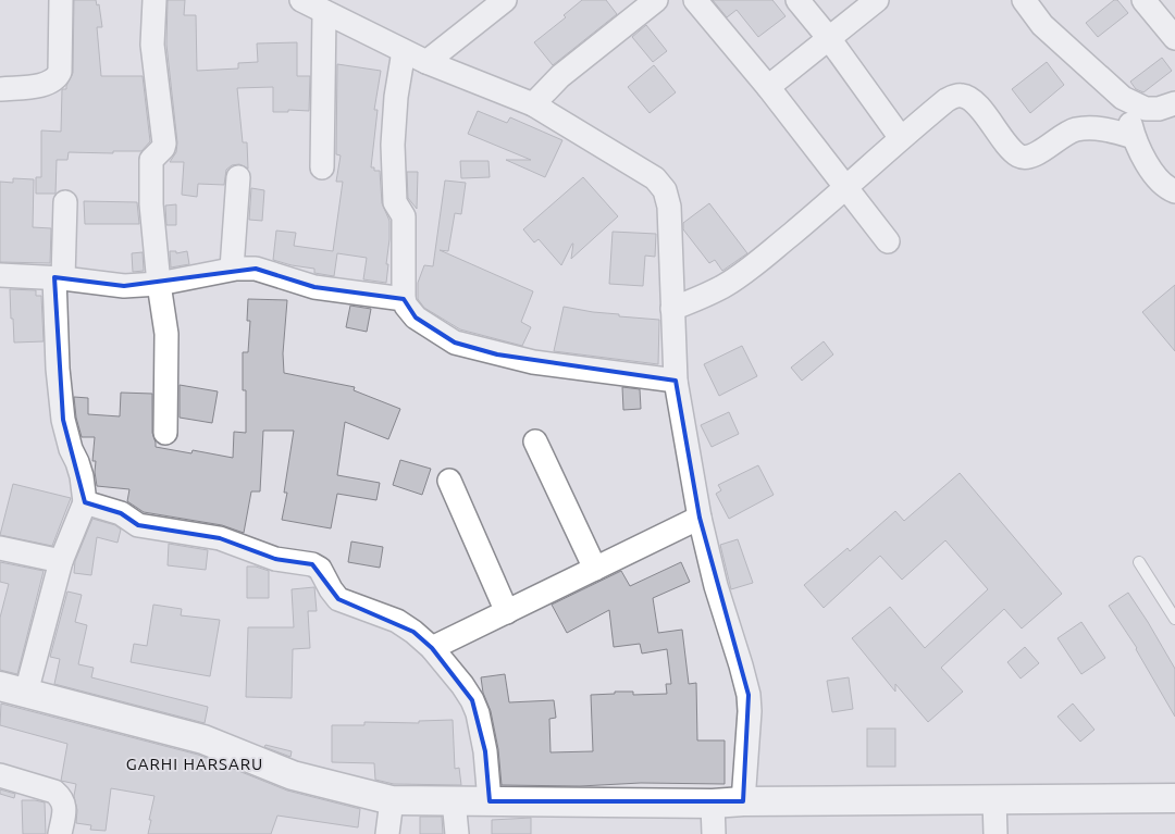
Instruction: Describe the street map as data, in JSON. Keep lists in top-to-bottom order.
{
  "districts": ["GARHI HARSARU"]
}
